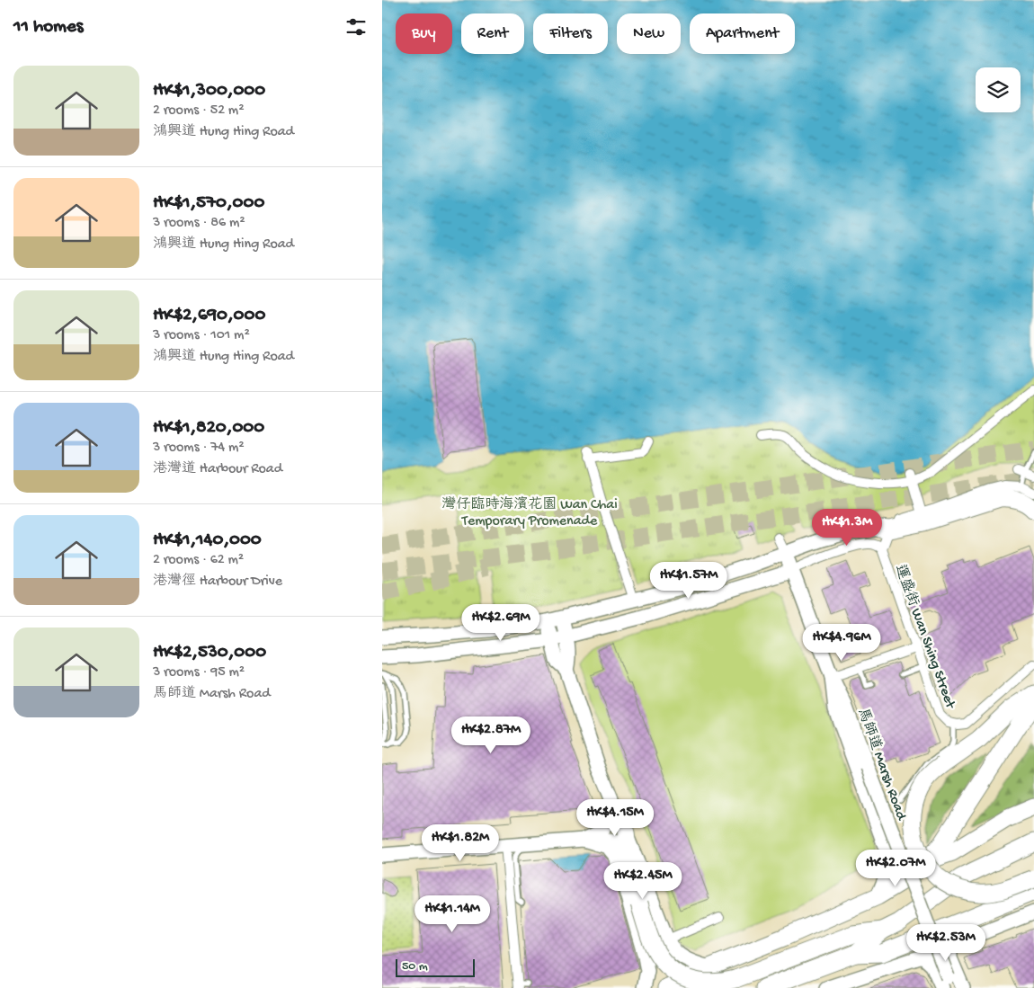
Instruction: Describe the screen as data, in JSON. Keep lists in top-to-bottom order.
{
  "streets": {
    "main road": ["馬師道 Marsh Road"],
    "street": ["運盛街 Wan Shing Street"]
  },
  "parks": ["灣仔臨時海濱花園 Wan Chai Temporary Promenade"],
  "scale_bar": "50 m",
  "page": {
    "heading": "11 homes",
    "chip": [
      "Buy",
      "Rent",
      "Filters",
      "New",
      "Apartment"
    ],
    "list": [
      {
        "name": "HK$1,300,000",
        "note": "2 rooms · 52 m² · 鴻興道 Hung Hing Road"
      },
      {
        "name": "HK$1,570,000",
        "note": "3 rooms · 86 m² · 鴻興道 Hung Hing Road"
      },
      {
        "name": "HK$2,690,000",
        "note": "3 rooms · 101 m² · 鴻興道 Hung Hing Road"
      },
      {
        "name": "HK$1,820,000",
        "note": "3 rooms · 74 m² · 港灣道 Harbour Road"
      },
      {
        "name": "HK$1,140,000",
        "note": "2 rooms · 62 m² · 港灣徑 Harbour Drive"
      },
      {
        "name": "HK$2,530,000",
        "note": "3 rooms · 95 m² · 馬師道 Marsh Road"
      }
    ],
    "price": [
      "HK$1.3M",
      "HK$1.57M",
      "HK$2.69M",
      "HK$4.96M",
      "HK$2.87M",
      "HK$4.15M",
      "HK$1.82M",
      "HK$2.07M",
      "HK$2.45M",
      "HK$1.14M",
      "HK$2.53M"
    ],
    "scale": "50 m"
  }
}
